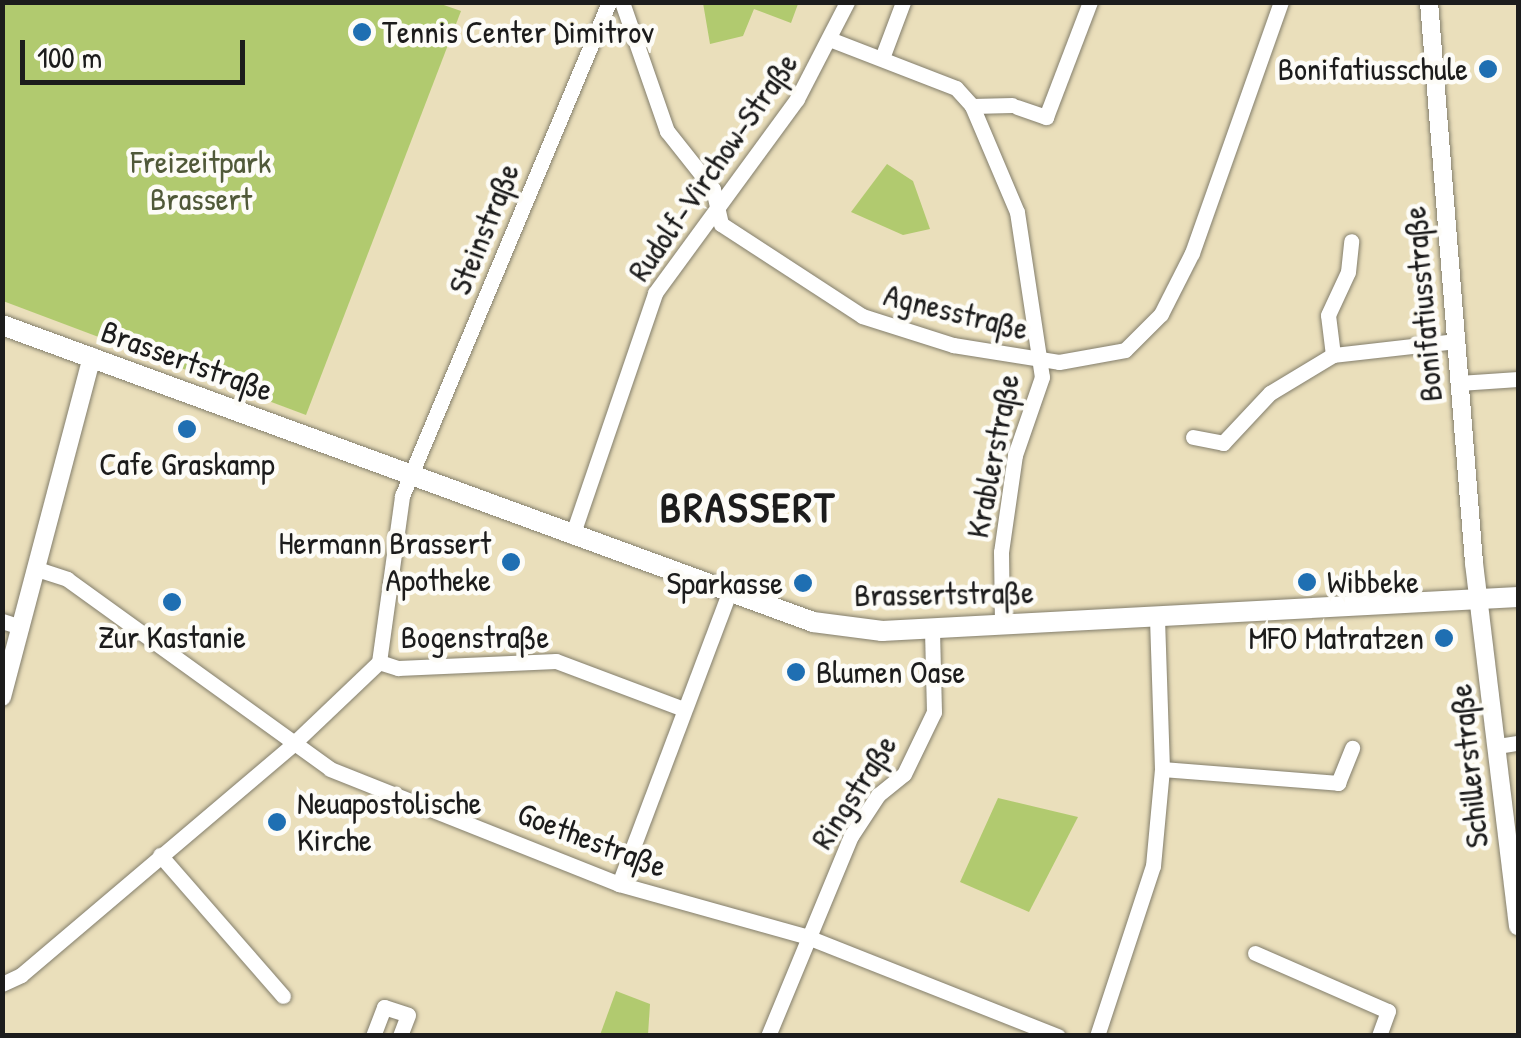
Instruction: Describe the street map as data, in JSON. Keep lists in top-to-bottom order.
{
  "streets": {
    "main road": ["Brassertstraße"],
    "street": [
      "Rudolf-Virchow-Straße",
      "Steinstraße",
      "Bonifatiusstraße",
      "Agnesstraße",
      "Krablerstraße",
      "Bogenstraße",
      "Schillerstraße",
      "Ringstraße",
      "Goethestraße"
    ]
  },
  "crossings": [
    ["Rudolf-Virchow-Straße", "Agnesstraße"],
    ["Rudolf-Virchow-Straße", "Brassertstraße"],
    ["Steinstraße", "Brassertstraße"],
    ["Steinstraße", "Bogenstraße"],
    ["Bonifatiusstraße", "Brassertstraße"],
    ["Bonifatiusstraße", "Schillerstraße"],
    ["Agnesstraße", "Krablerstraße"],
    ["Brassertstraße", "Krablerstraße"],
    ["Brassertstraße", "Bogenstraße"],
    ["Brassertstraße", "Schillerstraße"],
    ["Brassertstraße", "Ringstraße"],
    ["Bogenstraße", "Goethestraße"],
    ["Ringstraße", "Goethestraße"]
  ],
  "districts": ["BRASSERT"],
  "parks": ["Freizeitpark Brassert"],
  "places": [
    "Tennis Center Dimitrov",
    "Bonifatiusschule",
    "Cafe Graskamp",
    "Hermann Brassert Apotheke",
    "Wibbeke",
    "Sparkasse",
    "Zur Kastanie",
    "MFO Matratzen",
    "Blumen Oase",
    "Neuapostolische Kirche"
  ],
  "scale_bar": "100 m"
}
